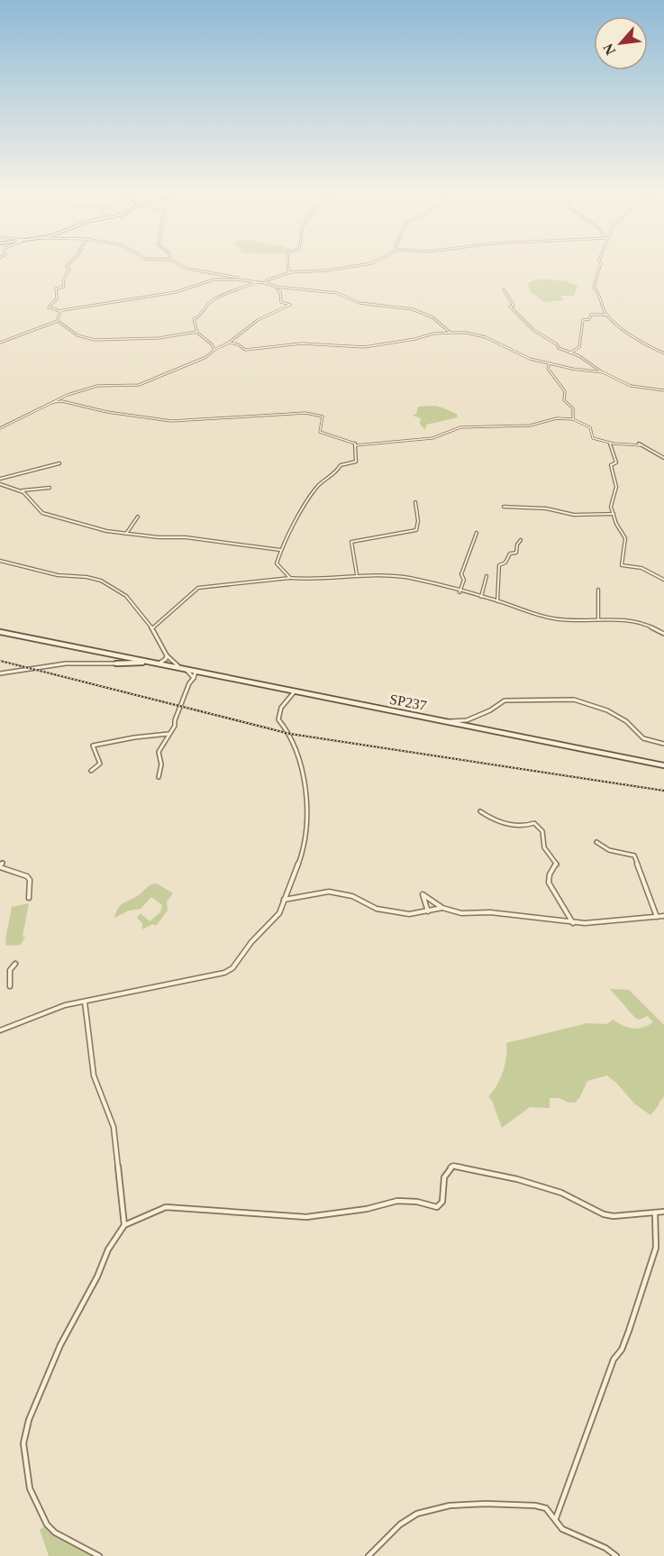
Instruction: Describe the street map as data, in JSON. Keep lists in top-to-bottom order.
{
  "streets": {
    "main road": ["SP237"]
  },
  "north": "bottom left"
}
